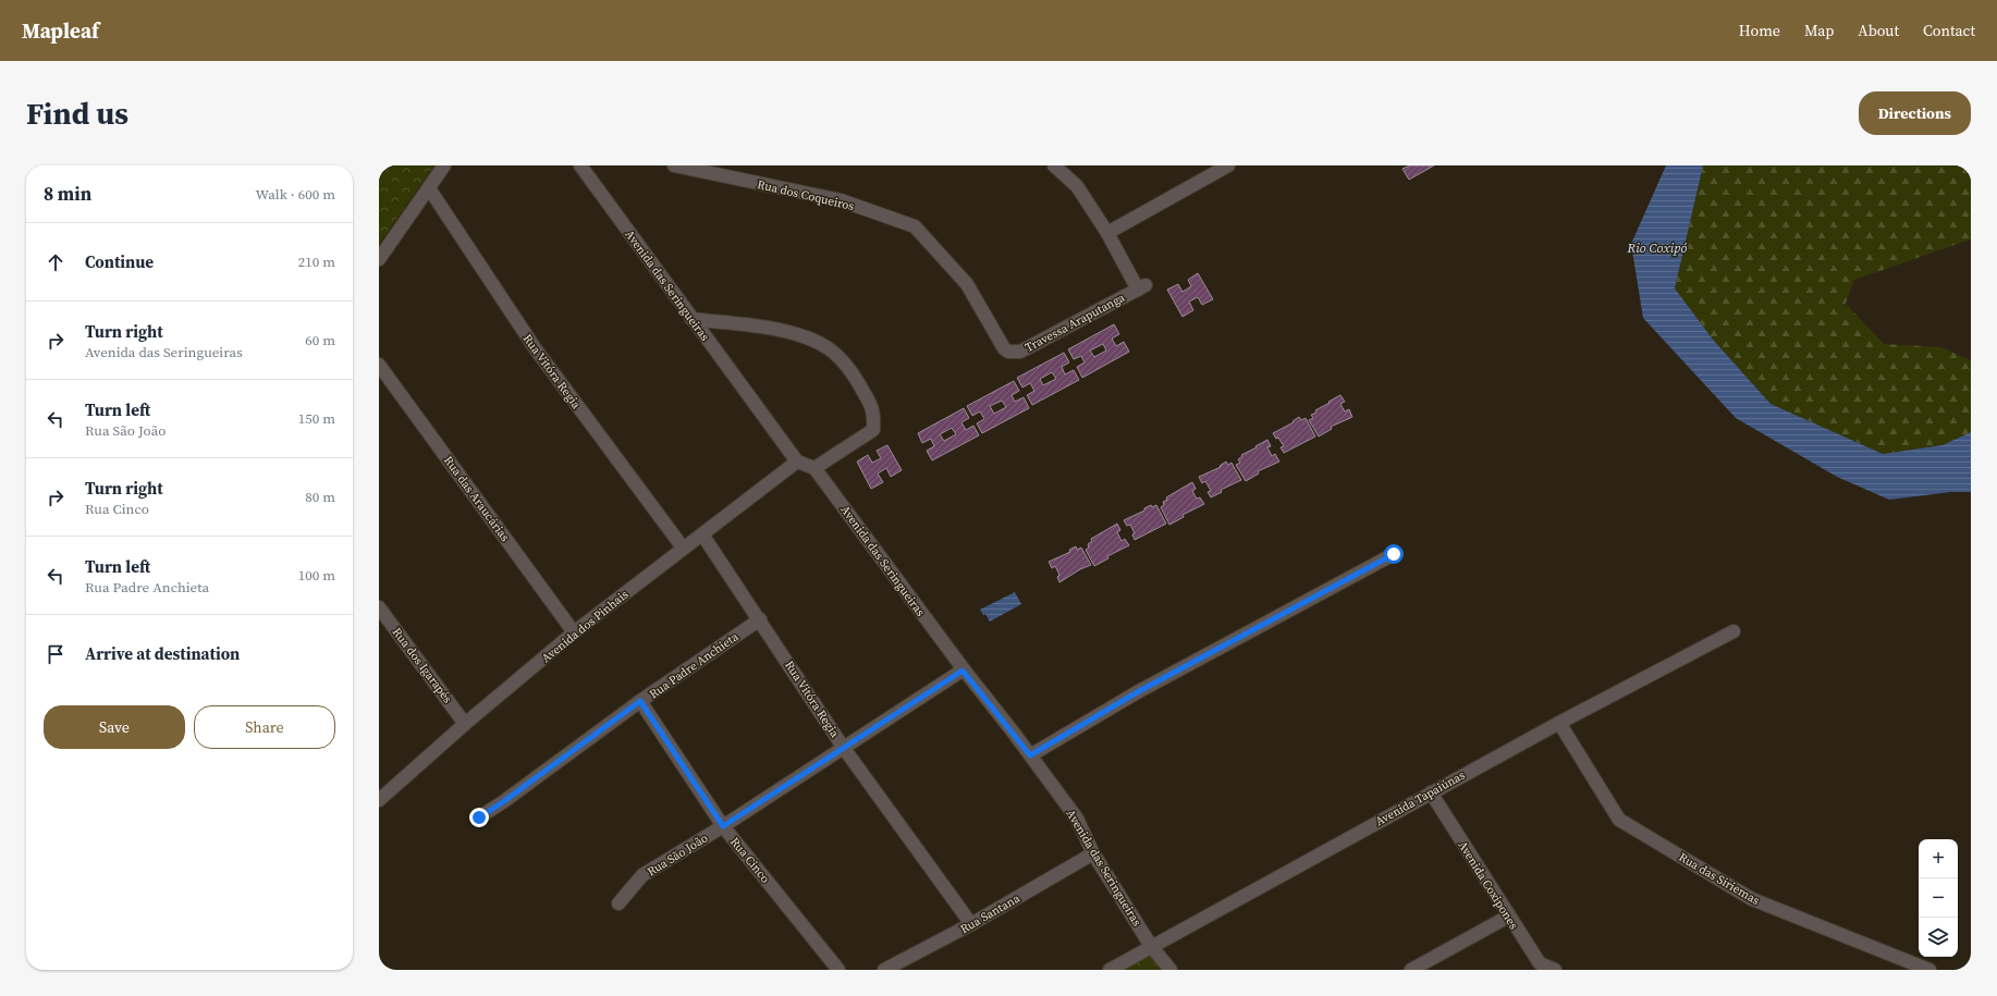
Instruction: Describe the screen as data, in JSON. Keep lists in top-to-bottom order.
{
  "streets": {
    "street": [
      "Rua dos Coqueiros",
      "Avenida das Seringueiras",
      "Travessa Araputanga",
      "Rua Vitóra Regia",
      "Rua das Araucárias",
      "Avenida dos Pinhais",
      "Rua dos Igarapés",
      "Rua Padre Anchieta",
      "Avenida Tapaiúnas",
      "Rua São João",
      "Rua Cinco",
      "Rua das Siriemas",
      "Avenida Coxipones",
      "Rua Santana"
    ]
  },
  "crossings": [
    ["Rua dos Coqueiros", "Travessa Araputanga"],
    ["Avenida das Seringueiras", "Avenida dos Pinhais"],
    ["Avenida das Seringueiras", "Avenida Tapaiúnas"],
    ["Avenida das Seringueiras", "Rua São João"],
    ["Avenida das Seringueiras", "Rua Santana"],
    ["Rua Vitóra Regia", "Avenida dos Pinhais"],
    ["Rua Vitóra Regia", "Rua Padre Anchieta"],
    ["Rua Vitóra Regia", "Rua São João"],
    ["Rua Vitóra Regia", "Rua Santana"],
    ["Rua das Araucárias", "Avenida dos Pinhais"],
    ["Avenida dos Pinhais", "Rua dos Igarapés"],
    ["Rua Padre Anchieta", "Rua Cinco"],
    ["Avenida Tapaiúnas", "Rua das Siriemas"],
    ["Avenida Tapaiúnas", "Avenida Coxipones"],
    ["Rua São João", "Rua Cinco"]
  ],
  "water": ["Rio Coxipó"],
  "page": {
    "header": "Mapleaf",
    "nav": [
      "Home",
      "Map",
      "About",
      "Contact"
    ],
    "buttons": [
      "Directions",
      ["Save", "Share"]
    ],
    "title": "Find us",
    "heading": ["8 min", "Walk · 600 m"],
    "list": [
      ["Continue", "210 m"],
      ["Turn right", "Avenida das Seringueiras", "60 m"],
      ["Turn left", "Rua São João", "150 m"],
      ["Turn right", "Rua Cinco", "80 m"],
      ["Turn left", "Rua Padre Anchieta", "100 m"],
      "Arrive at destination"
    ],
    "map_buttons": ["+", "−"]
  }
}
